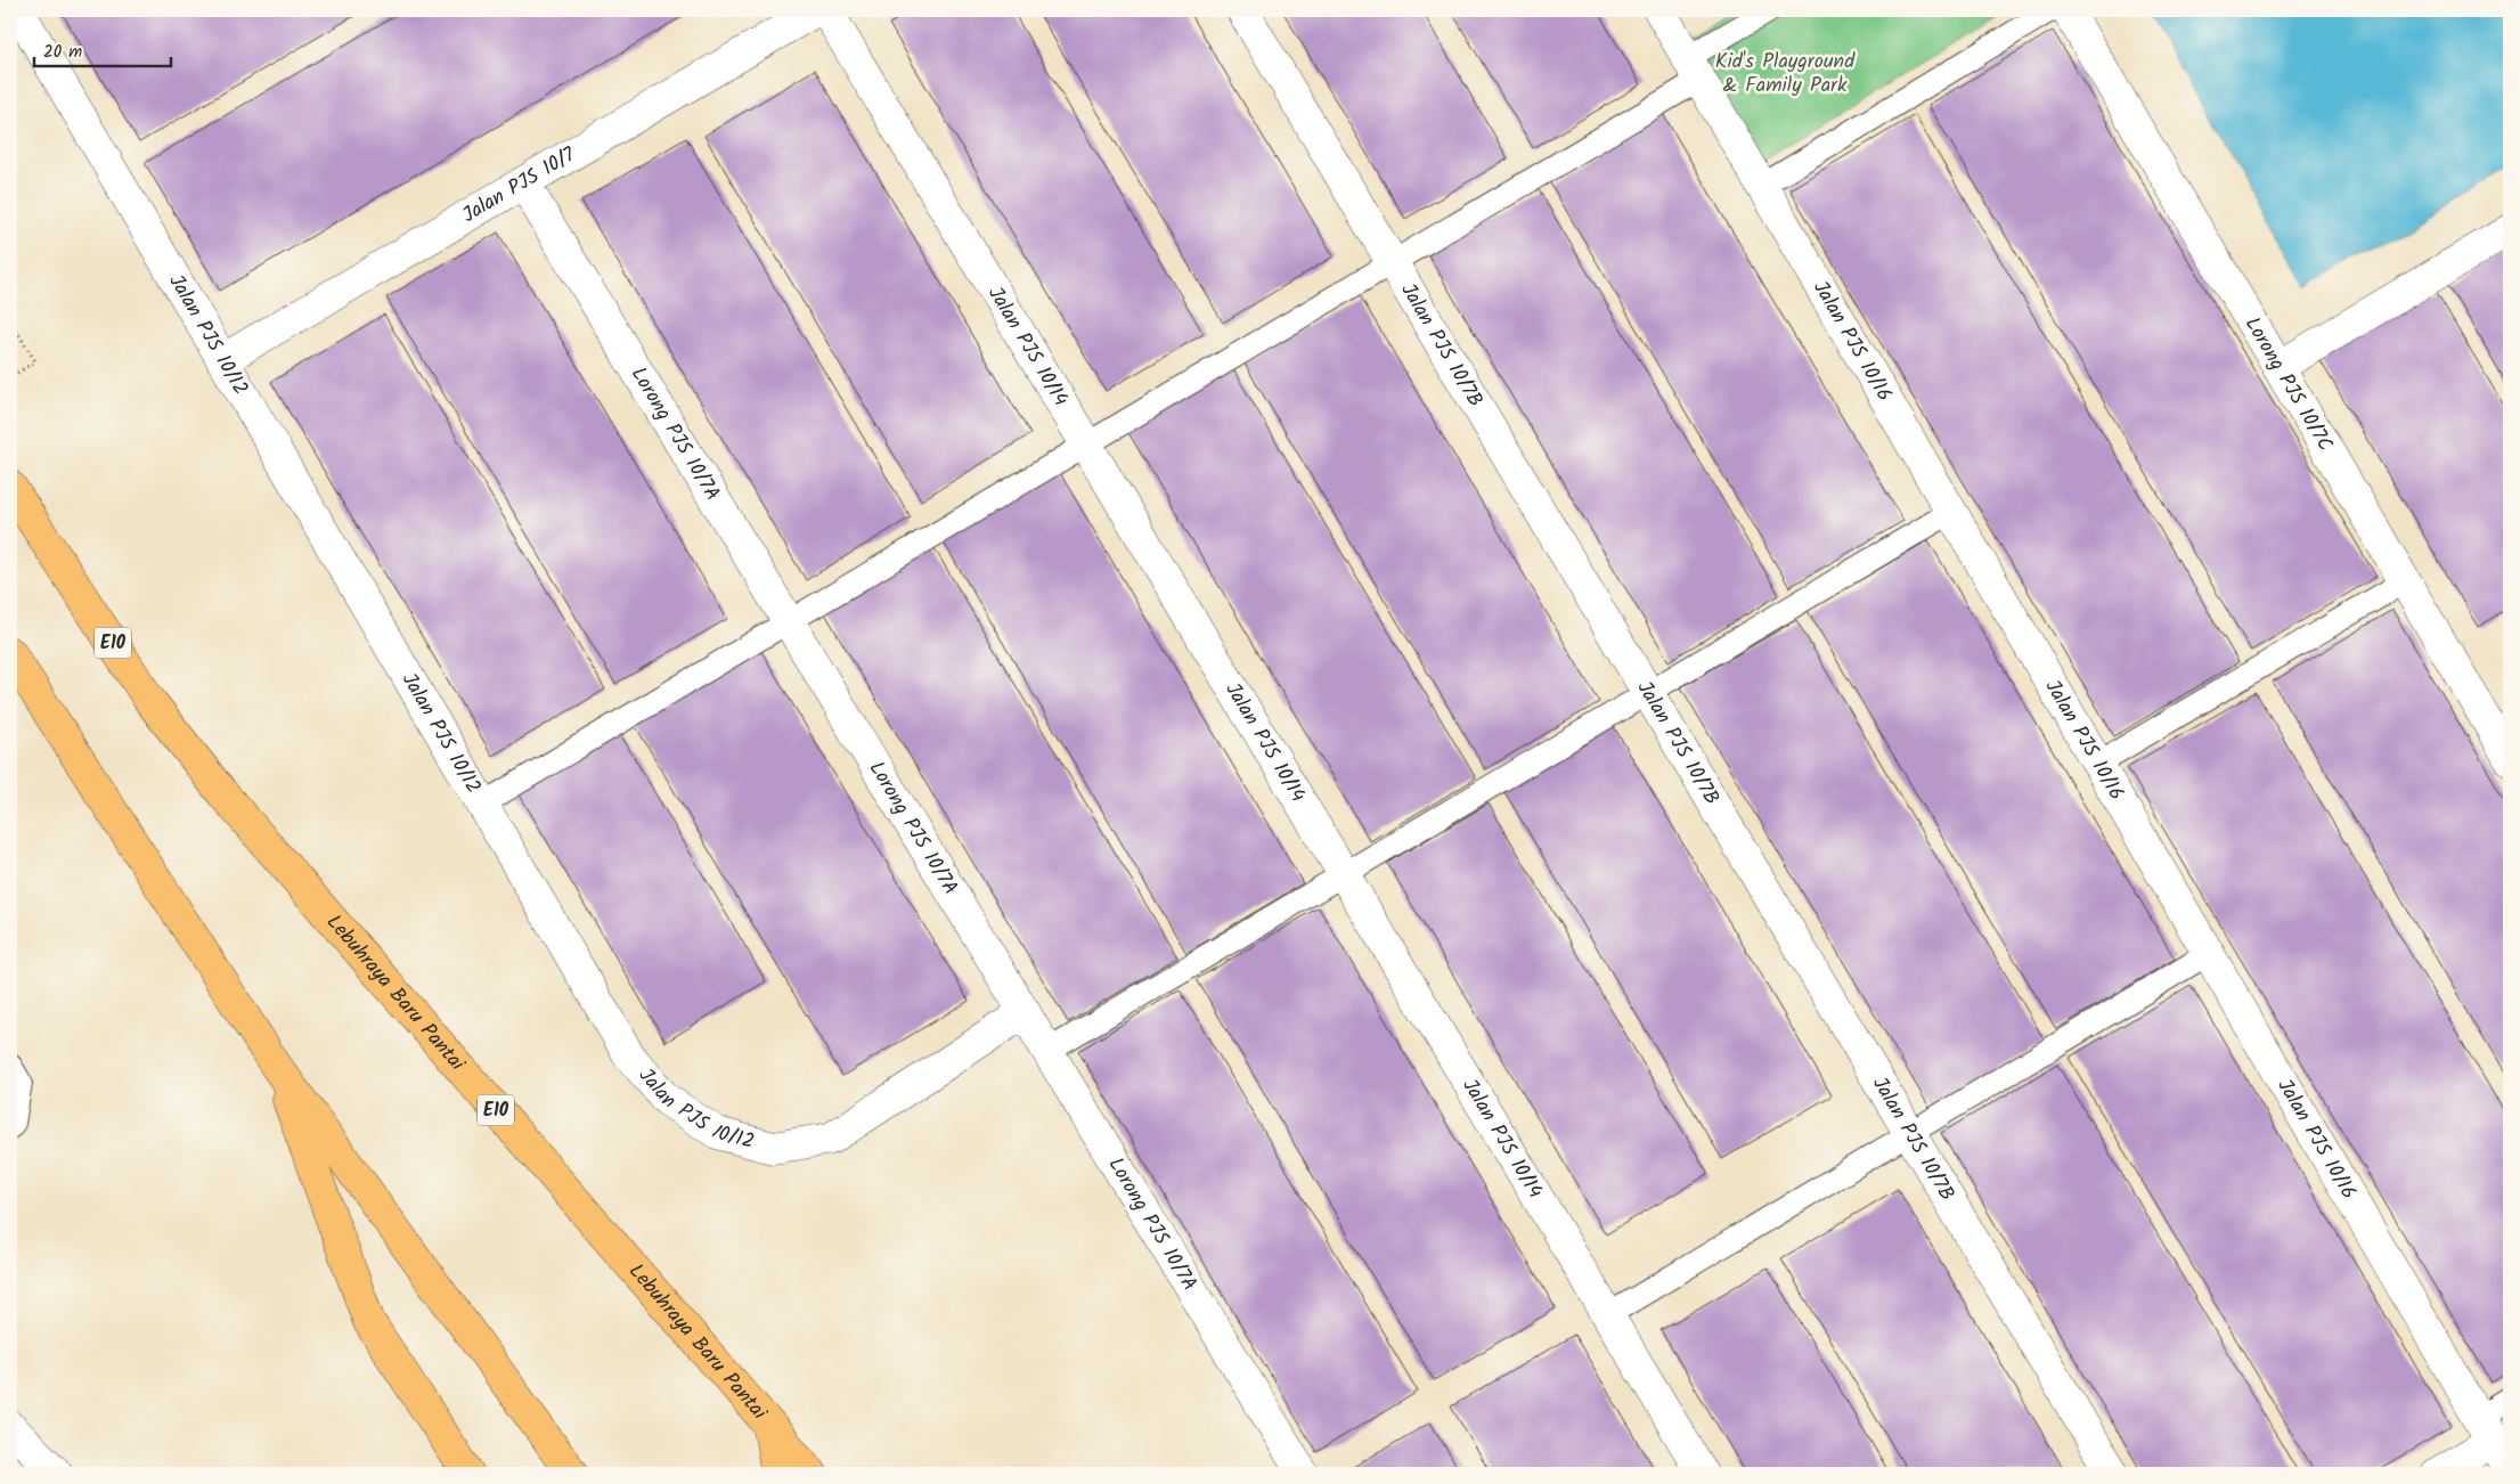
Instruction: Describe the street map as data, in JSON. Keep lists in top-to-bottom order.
{
  "streets": {
    "highway": ["E10", "Lebuhraya Baru Pantai"],
    "street": [
      "Jalan PJS 10/7",
      "Jalan PJS 10/12",
      "Jalan PJS 10/16",
      "Jalan PJS 10/14",
      "Jalan PJS 10/7B",
      "Lorong PJS 10/7C",
      "Lorong PJS 10/7A"
    ]
  },
  "crossings": [
    ["Jalan PJS 10/7", "Jalan PJS 10/12"],
    ["Jalan PJS 10/7", "Lorong PJS 10/7A"],
    ["Jalan PJS 10/12", "Lorong PJS 10/7A"]
  ],
  "parks": ["Kid's Playground & Family Park"],
  "scale_bar": "20 m"
}
